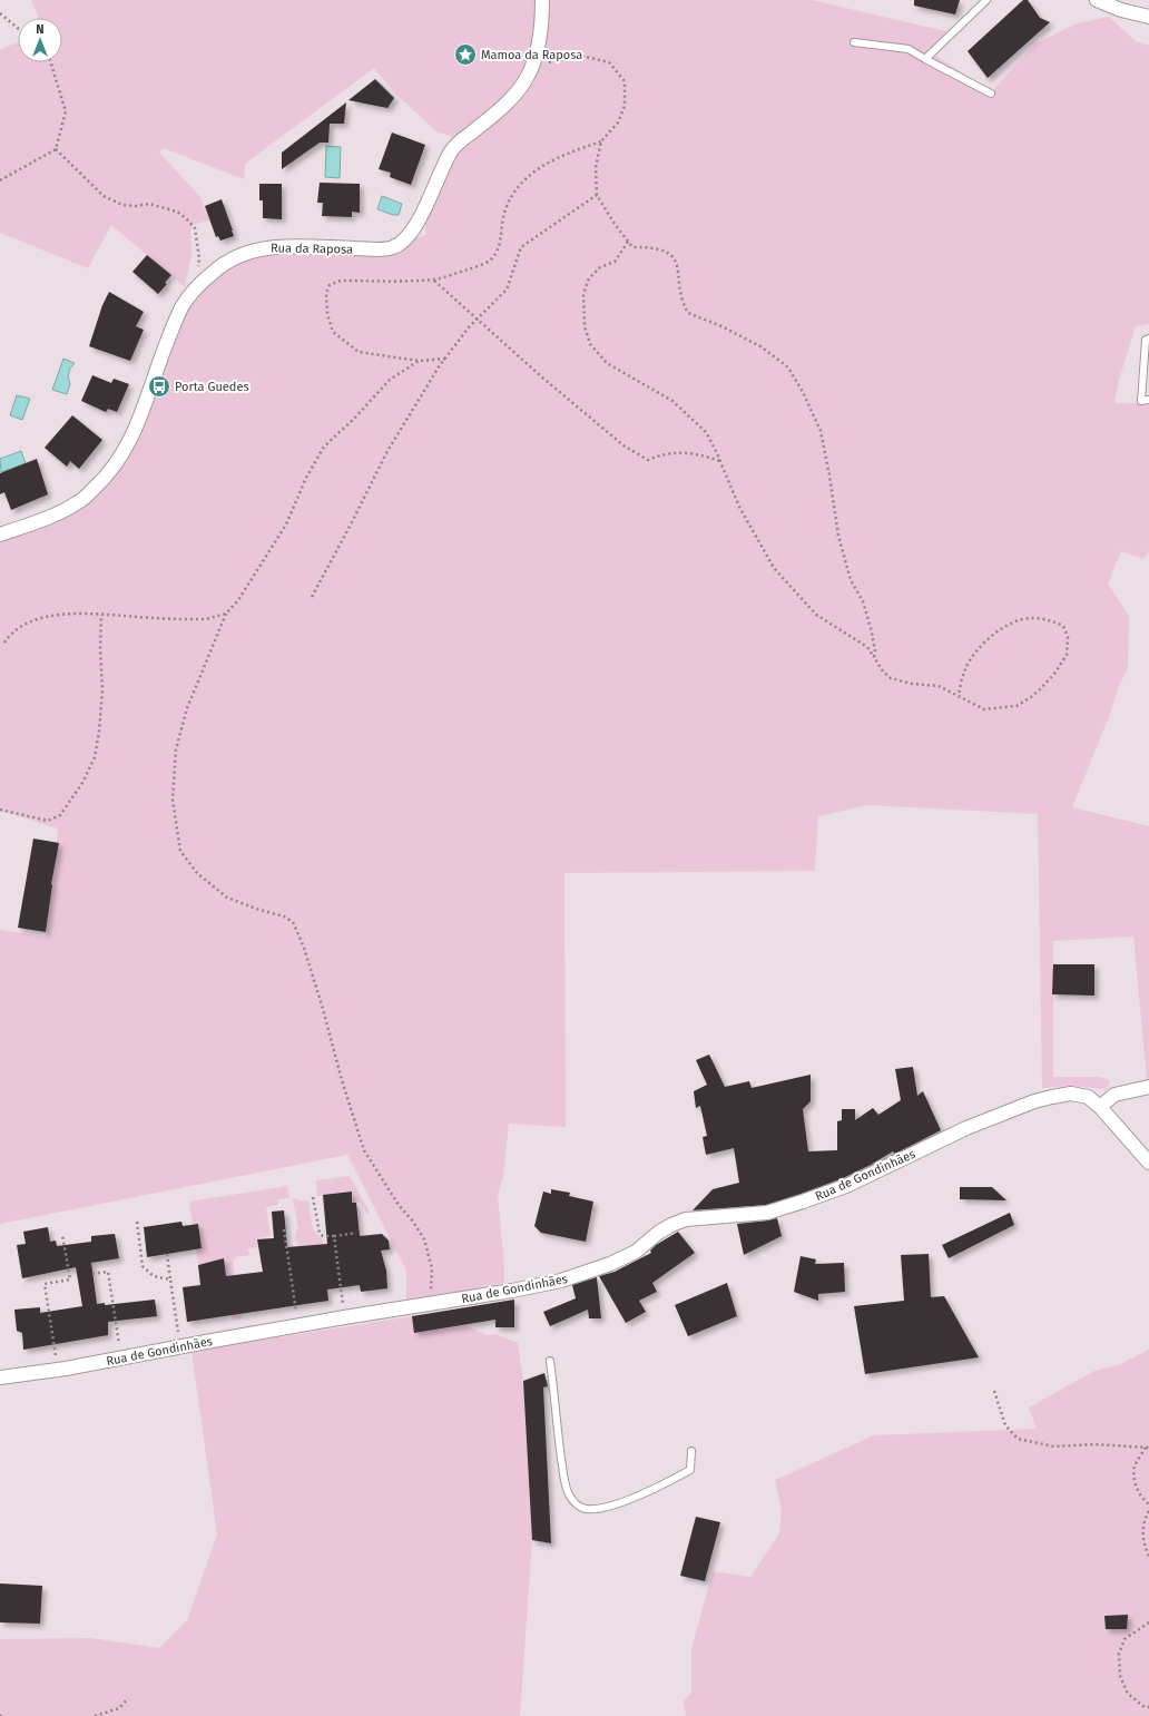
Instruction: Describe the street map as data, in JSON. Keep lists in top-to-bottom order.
{
  "streets": {
    "street": ["Rua da Raposa", "Rua de Gondinhães"]
  },
  "places": {
    "place": ["Mamoa da Raposa"],
    "bus stop": ["Porta Guedes"]
  },
  "north": "top"
}
